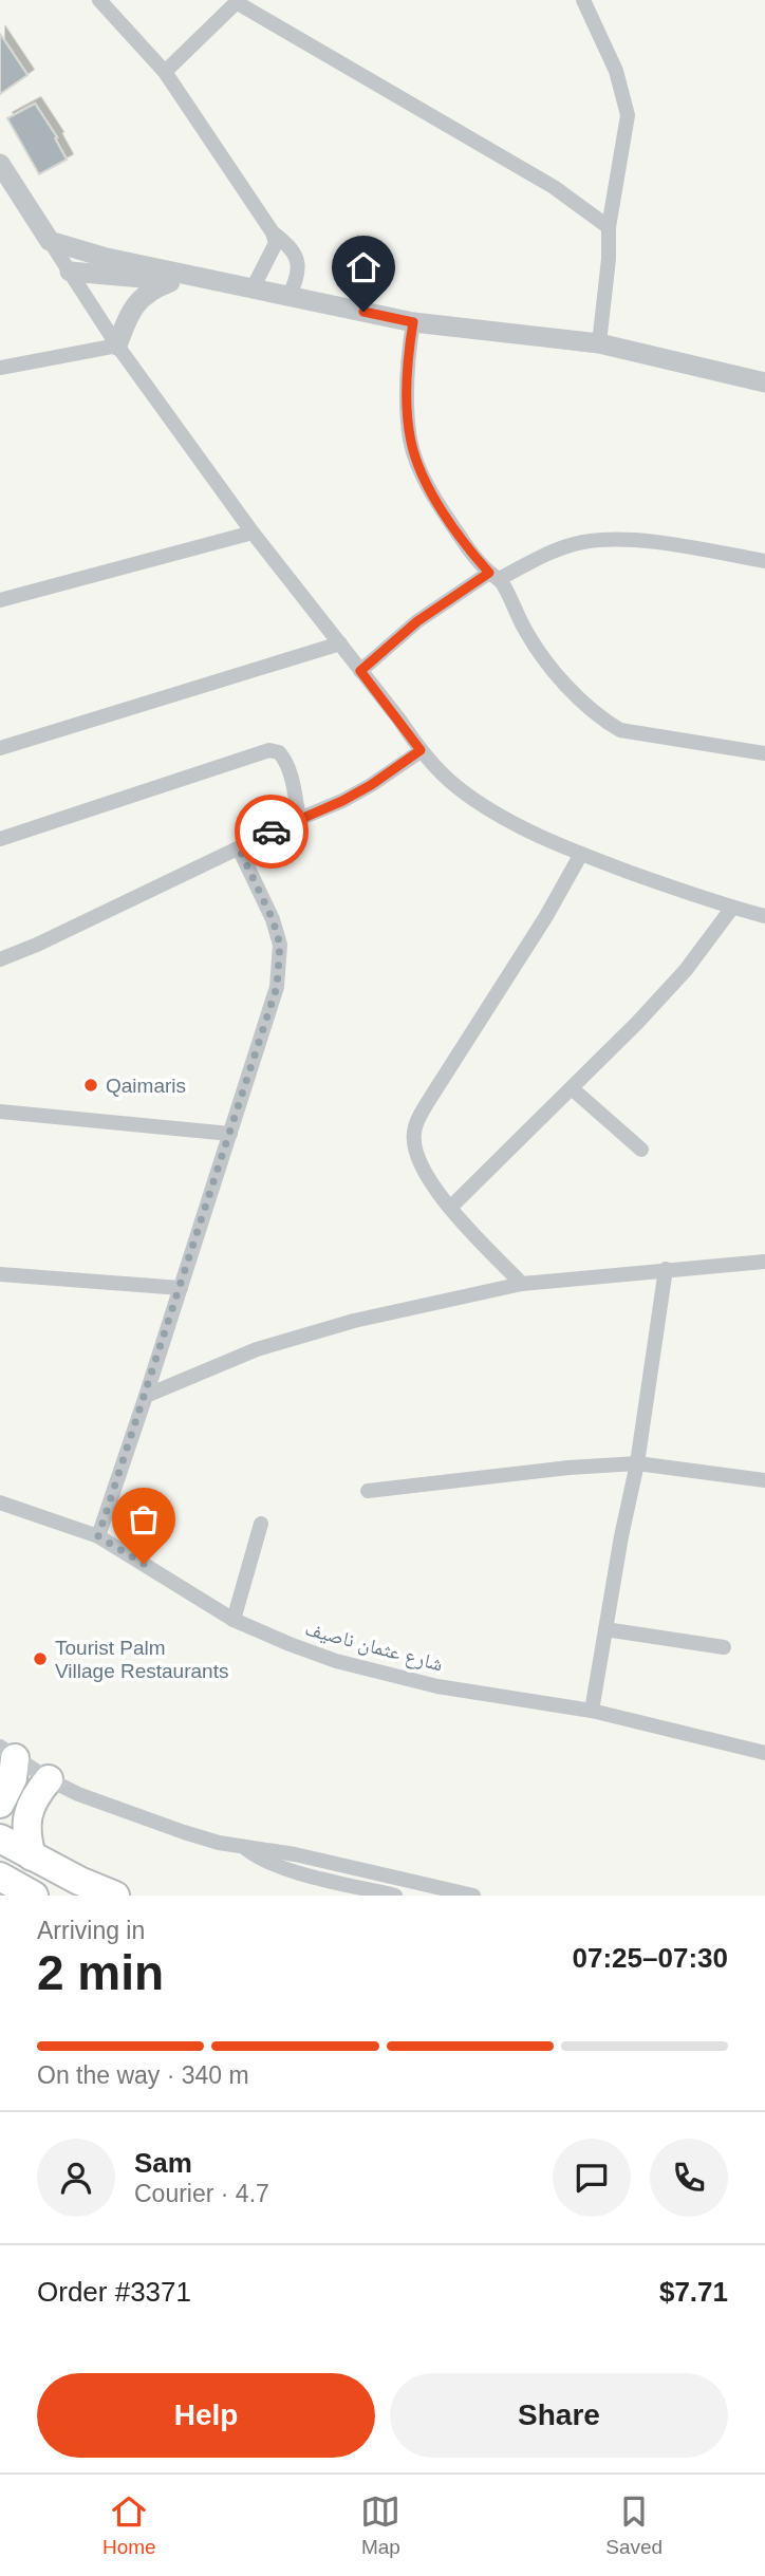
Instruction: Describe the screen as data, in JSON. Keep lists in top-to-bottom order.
{
  "streets": {
    "street": ["شارع عثمان ناصيف"]
  },
  "places": ["Qaimaris", "Tourist Palm Village Restaurants"],
  "page": {
    "heading": ["2 min", "Arriving in", "07:25–07:30"],
    "panel": [
      "Sam",
      "Courier · 4.7",
      "Order #3371",
      "$7.71"
    ],
    "bar": "On the way · 340 m",
    "buttons": ["Help", "Share"],
    "tabs": ["Home", "Map", "Saved"]
  }
}
